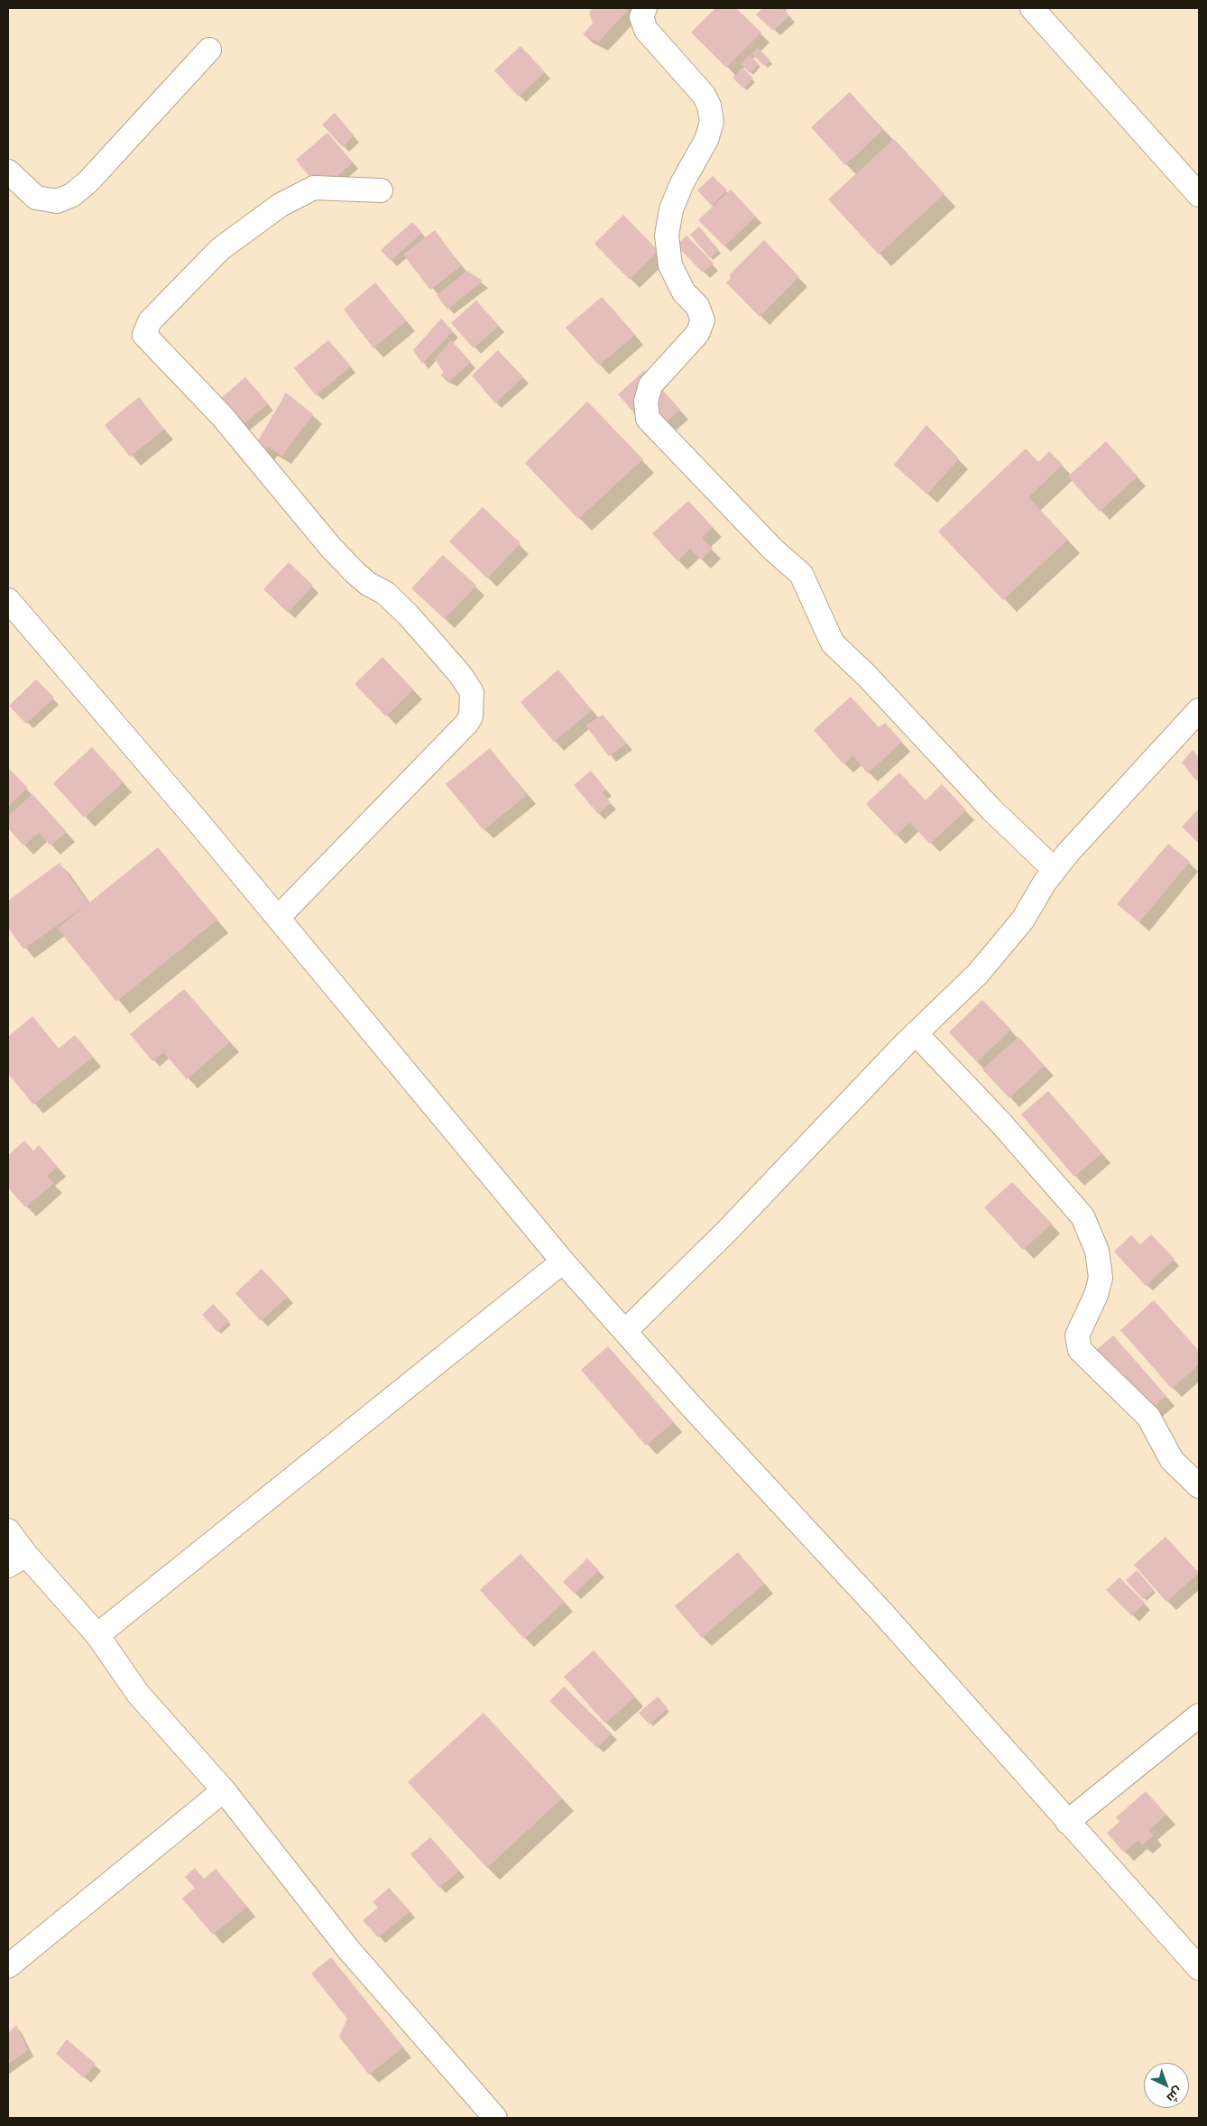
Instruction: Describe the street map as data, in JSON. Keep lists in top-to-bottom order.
{
  "north": "bottom right"
}
